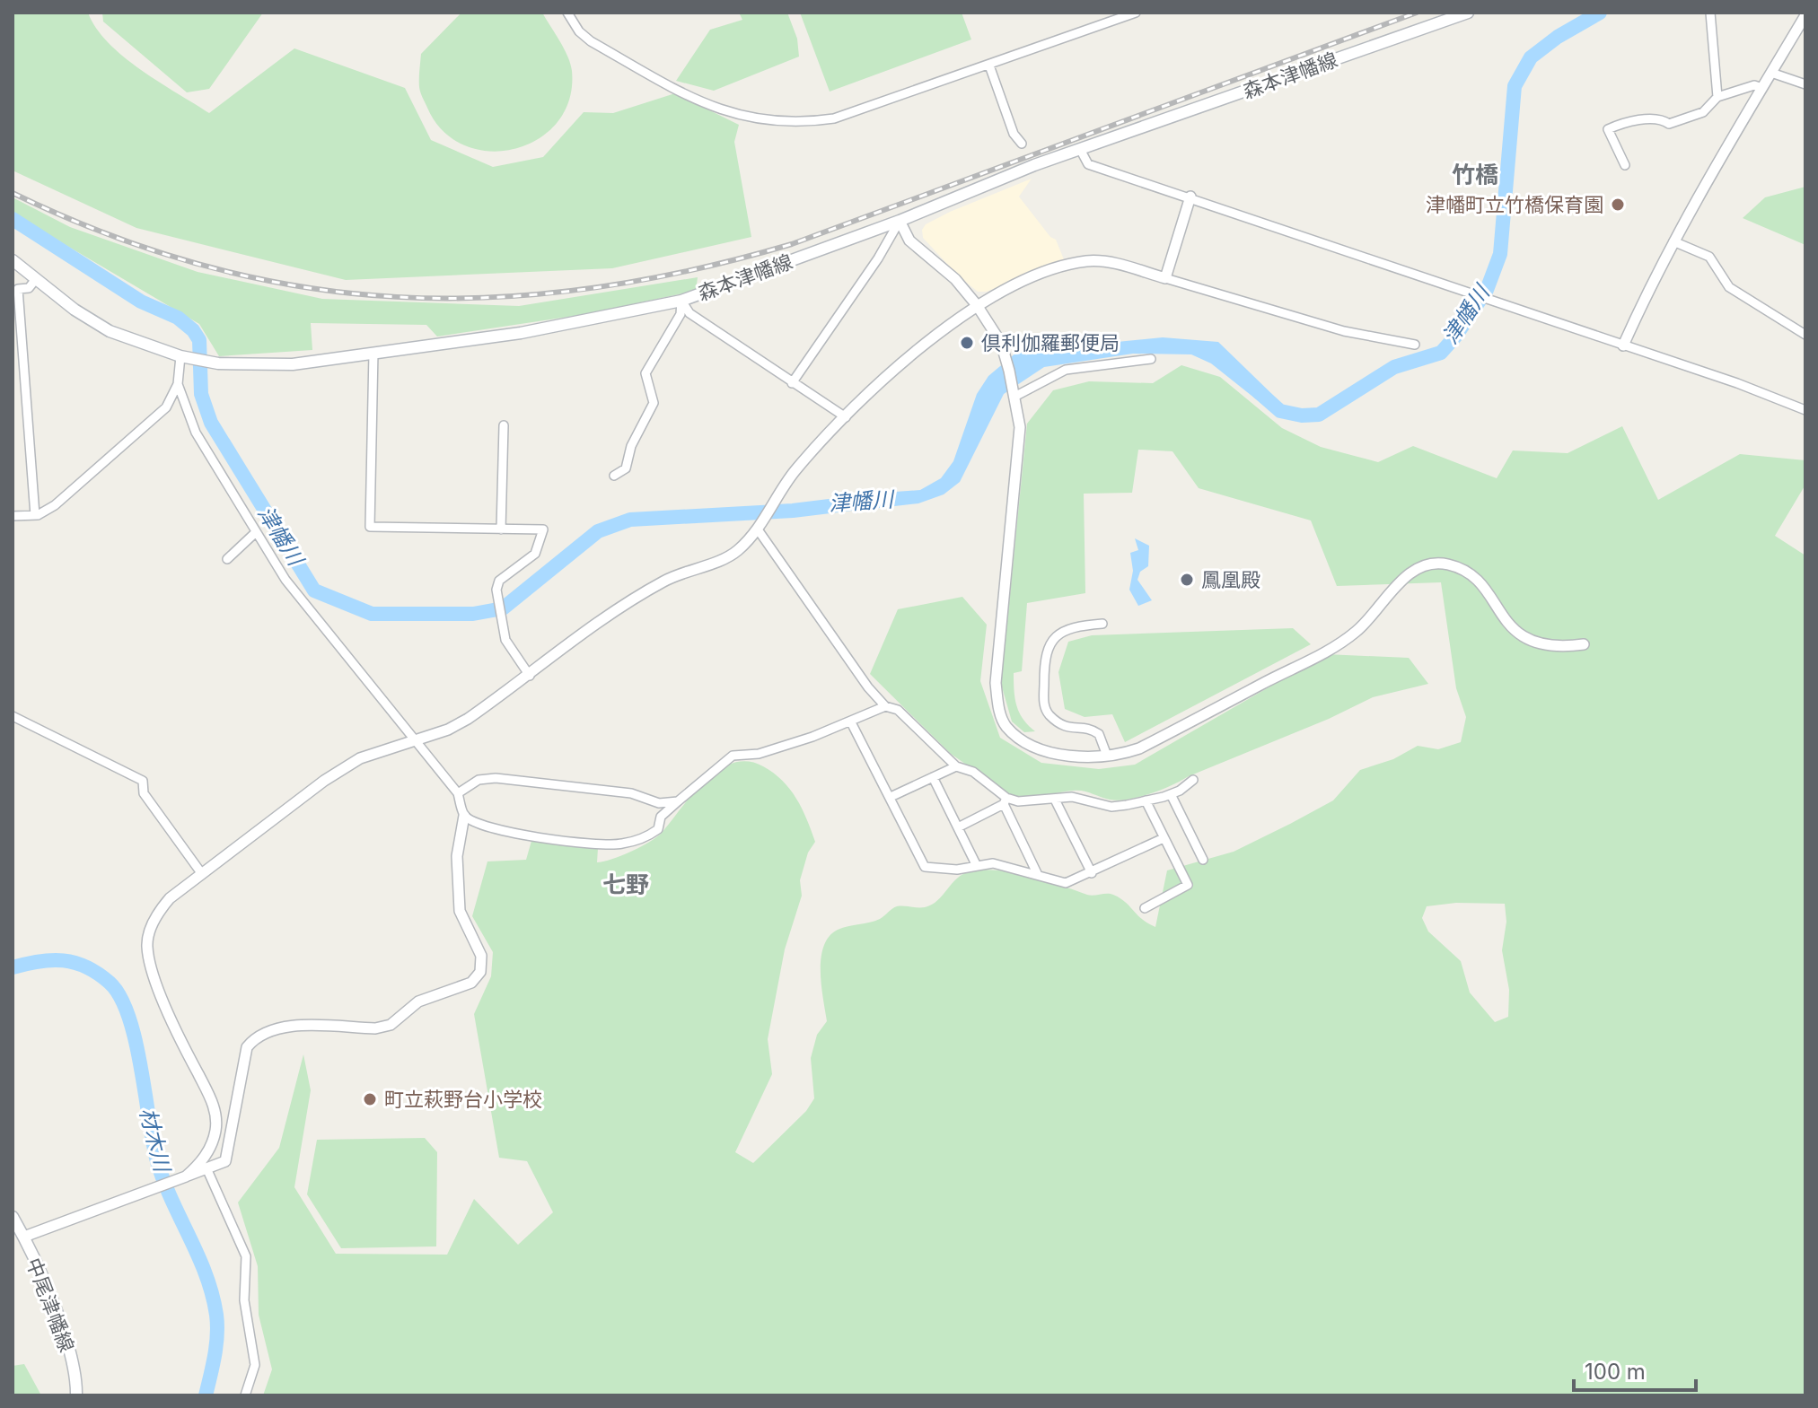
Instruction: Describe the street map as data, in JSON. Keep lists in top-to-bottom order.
{
  "streets": {
    "main road": ["森本津幡線", "中尾津幡線"]
  },
  "districts": ["竹橋", "七野"],
  "water": ["津幡川", "材木川"],
  "places": [
    "津幡町立竹橋保育園",
    "倶利伽羅郵便局",
    "鳳凰殿",
    "町立萩野台小学校"
  ],
  "scale_bar": "100 m"
}
